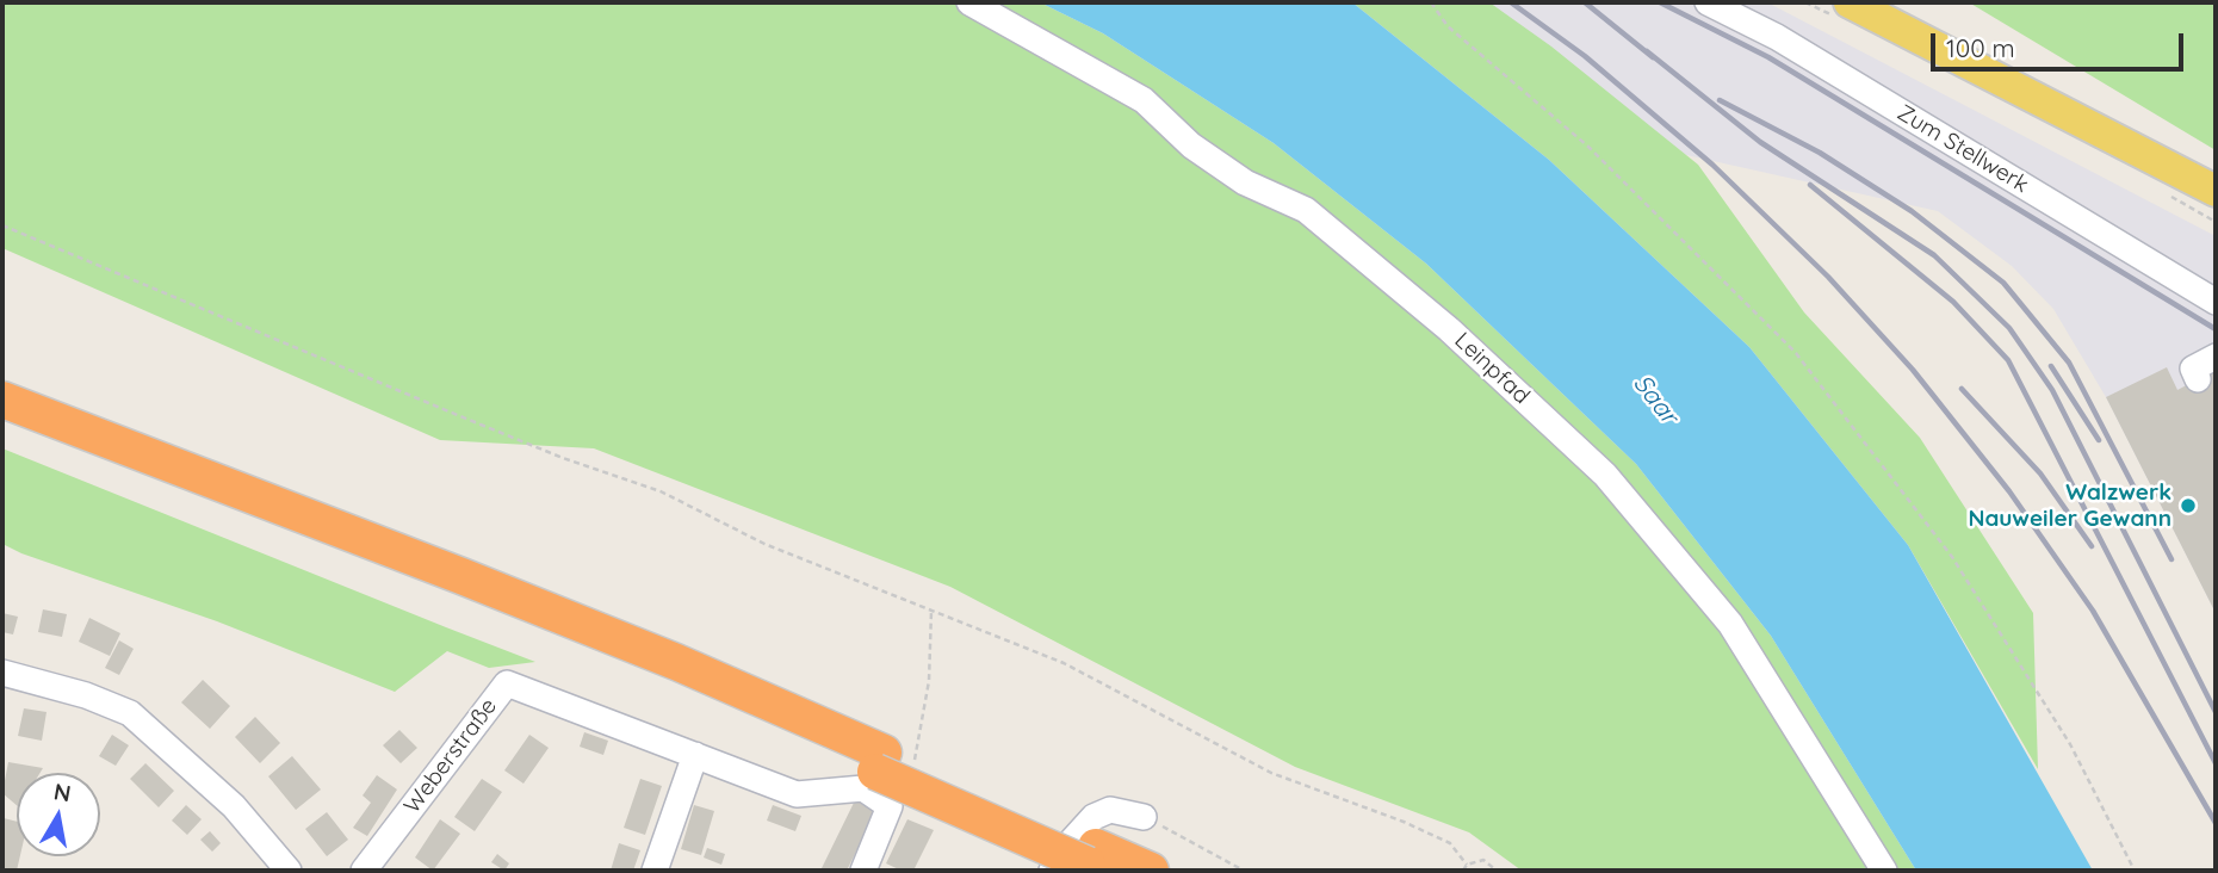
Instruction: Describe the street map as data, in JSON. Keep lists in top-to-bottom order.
{
  "streets": {
    "street": ["Zum Stellwerk", "Leinpfad", "Weberstraße"]
  },
  "water": ["Saar"],
  "places": ["Walzwerk Nauweiler Gewann"],
  "scale_bar": "100 m",
  "north": "top"
}
